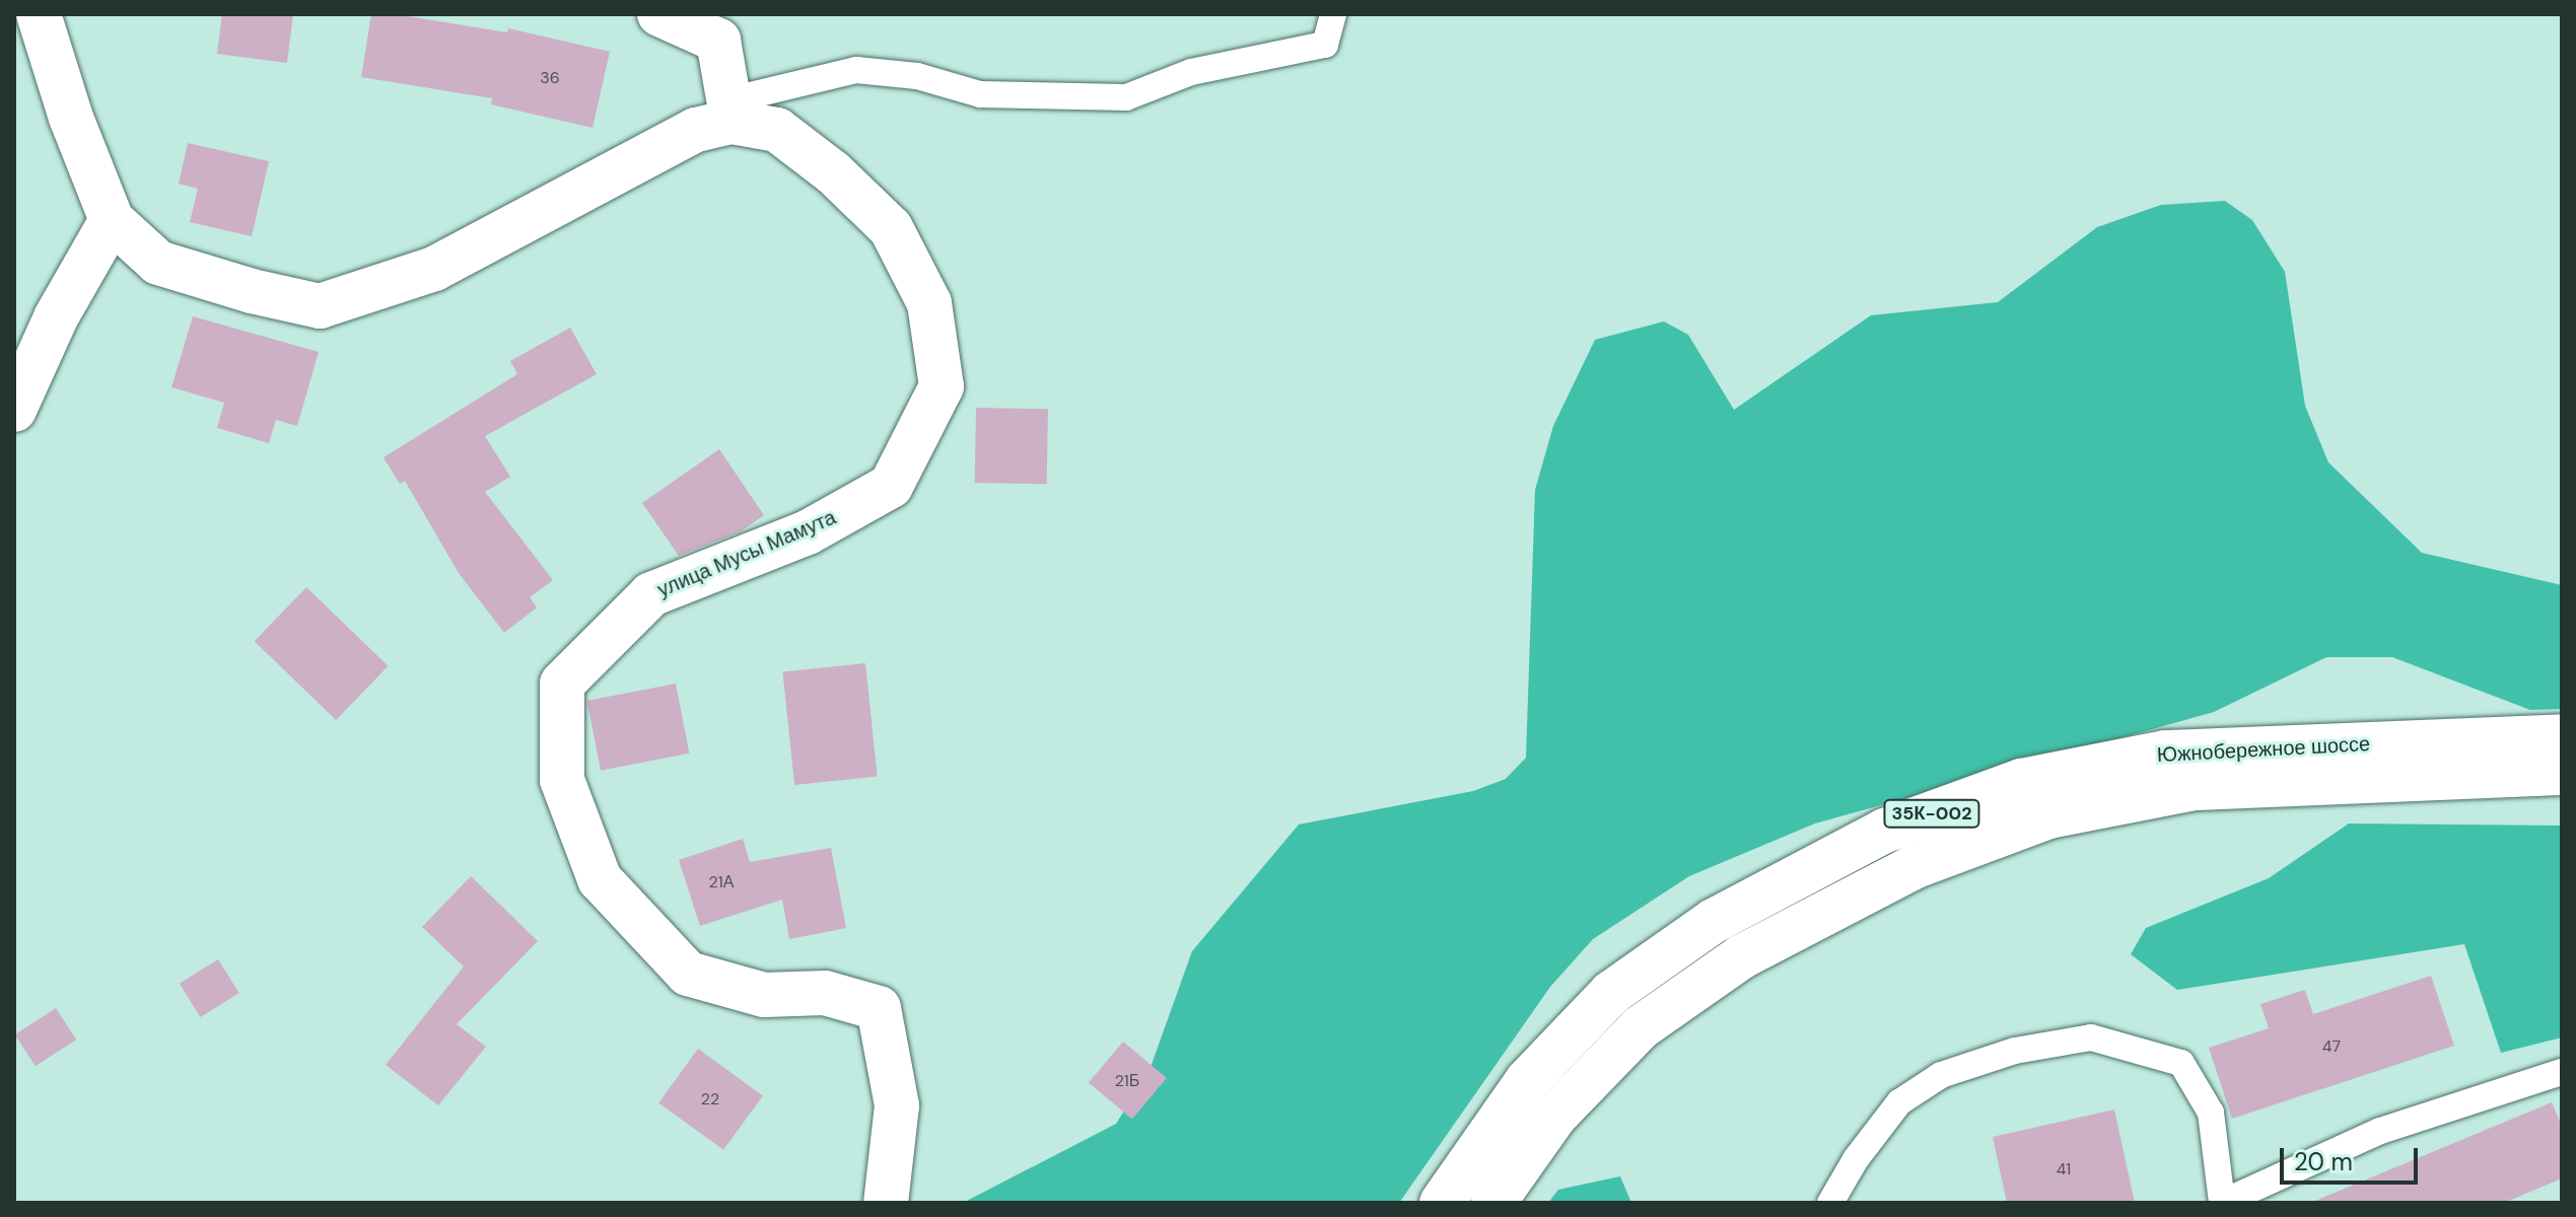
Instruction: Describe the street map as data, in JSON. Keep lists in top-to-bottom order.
{
  "streets": {
    "main road": ["улица Мусы Мамута", "Южнобережное шоссе", "35К-002"]
  },
  "house_numbers": [
    "36",
    "21А",
    "47",
    "21Б",
    "22",
    "41"
  ],
  "scale_bar": "20 m"
}
